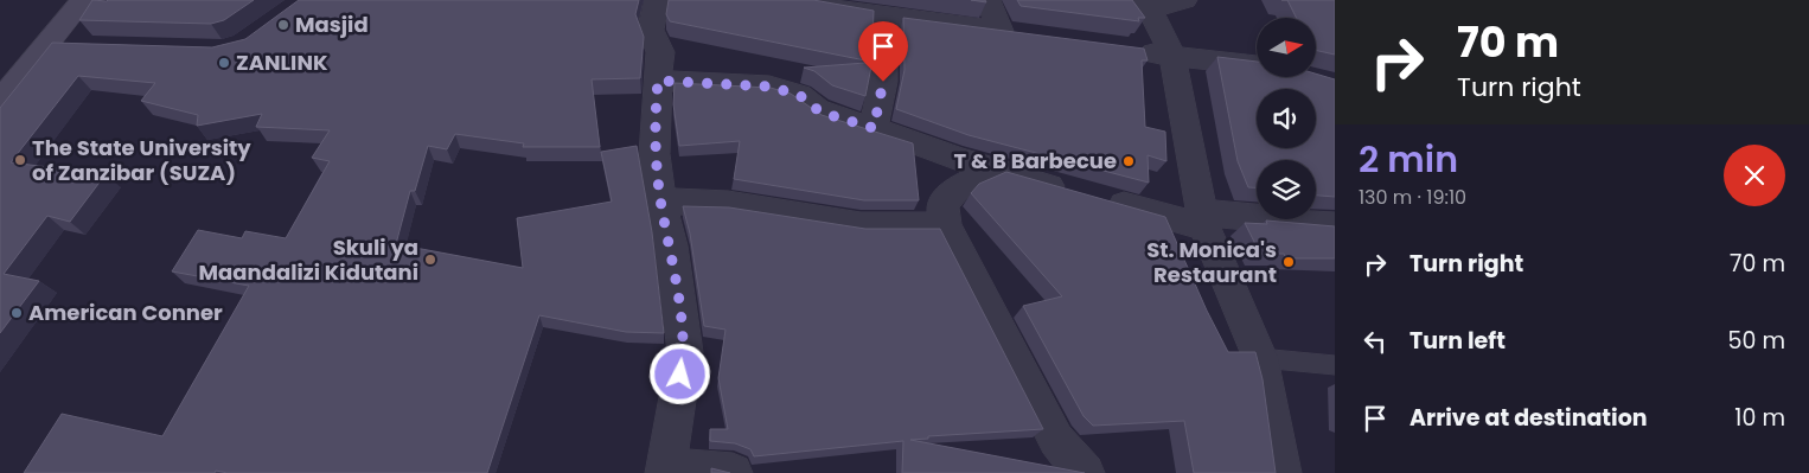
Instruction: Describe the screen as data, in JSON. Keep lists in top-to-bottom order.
{
  "places": [
    "Masjid",
    "ZANLINK",
    "The State University of Zanzibar (SUZA)",
    "T & B Barbecue",
    "Skuli ya Maandalizi Kidutani",
    "St. Monica's Restaurant",
    "American Conner"
  ],
  "north": "right",
  "page": {
    "turn": ["70 m", "Turn right"],
    "heading": ["2 min", "130 m · 19:10"],
    "list": [
      {
        "name": "Turn right",
        "value": "70 m"
      },
      {
        "name": "Turn left",
        "value": "50 m"
      },
      {
        "name": "Arrive at destination",
        "value": "10 m"
      }
    ]
  }
}
